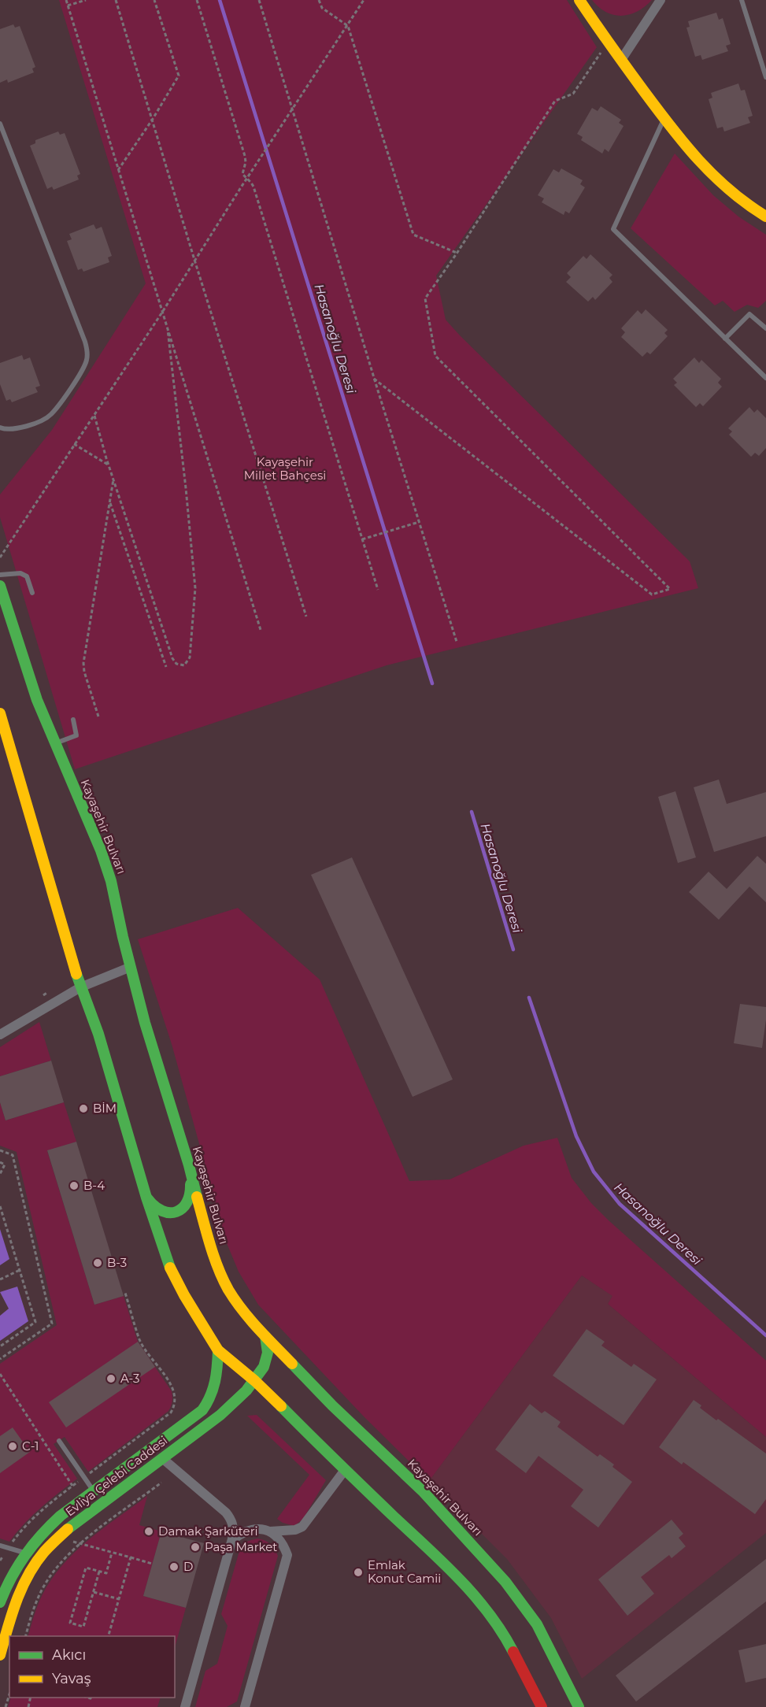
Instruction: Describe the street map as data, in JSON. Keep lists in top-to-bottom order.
{
  "streets": {
    "main road": ["Kayaşehir Bulvarı", "Evliya Çelebi Caddesi"]
  },
  "crossings": [
    ["Kayaşehir Bulvarı", "Evliya Çelebi Caddesi"]
  ],
  "water": ["Hasanoğlu Deresi"],
  "parks": ["Kayaşehir Millet Bahçesi"],
  "places": [
    "BİM",
    "B-4",
    "B-3",
    "A-3",
    "C-1",
    "Damak Şarküteri",
    "Paşa Market",
    "D",
    "Emlak Konut Camii"
  ],
  "legend": ["Akıcı", "Yavaş"]
}
